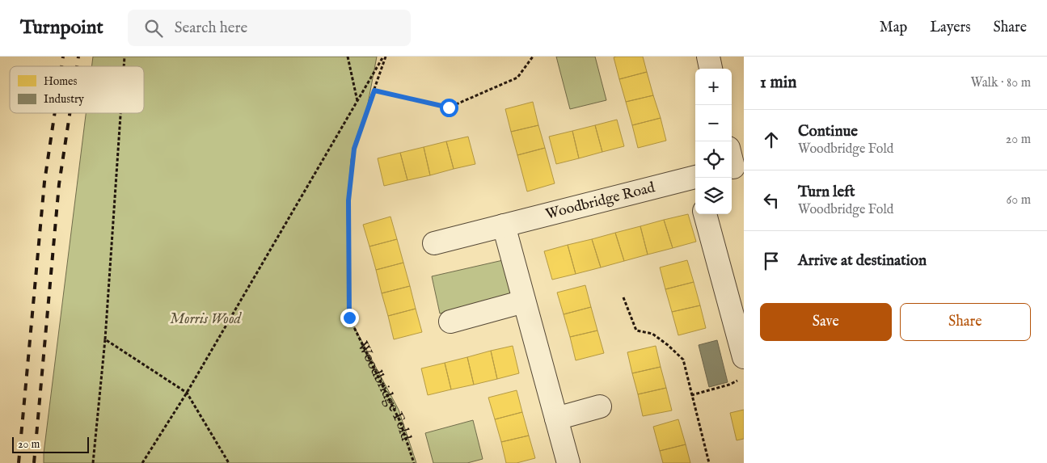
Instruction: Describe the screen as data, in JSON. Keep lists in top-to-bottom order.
{
  "streets": {
    "street": ["Woodbridge Road"],
    "path": ["Woodbridge Fold"]
  },
  "parks": ["Morris Wood"],
  "legend": ["Homes", "Industry"],
  "scale_bar": "20 m",
  "page": {
    "header": "Turnpoint",
    "search": "Search here",
    "nav": ["Map", "Layers", "Share"],
    "heading": ["1 min", "Walk · 80 m"],
    "map_buttons": ["+", "−"],
    "list": [
      ["Continue", "Woodbridge Fold", "20 m"],
      ["Turn left", "Woodbridge Fold", "60 m"],
      "Arrive at destination"
    ],
    "buttons": ["Save", "Share"],
    "scale": "20 m"
  }
}
